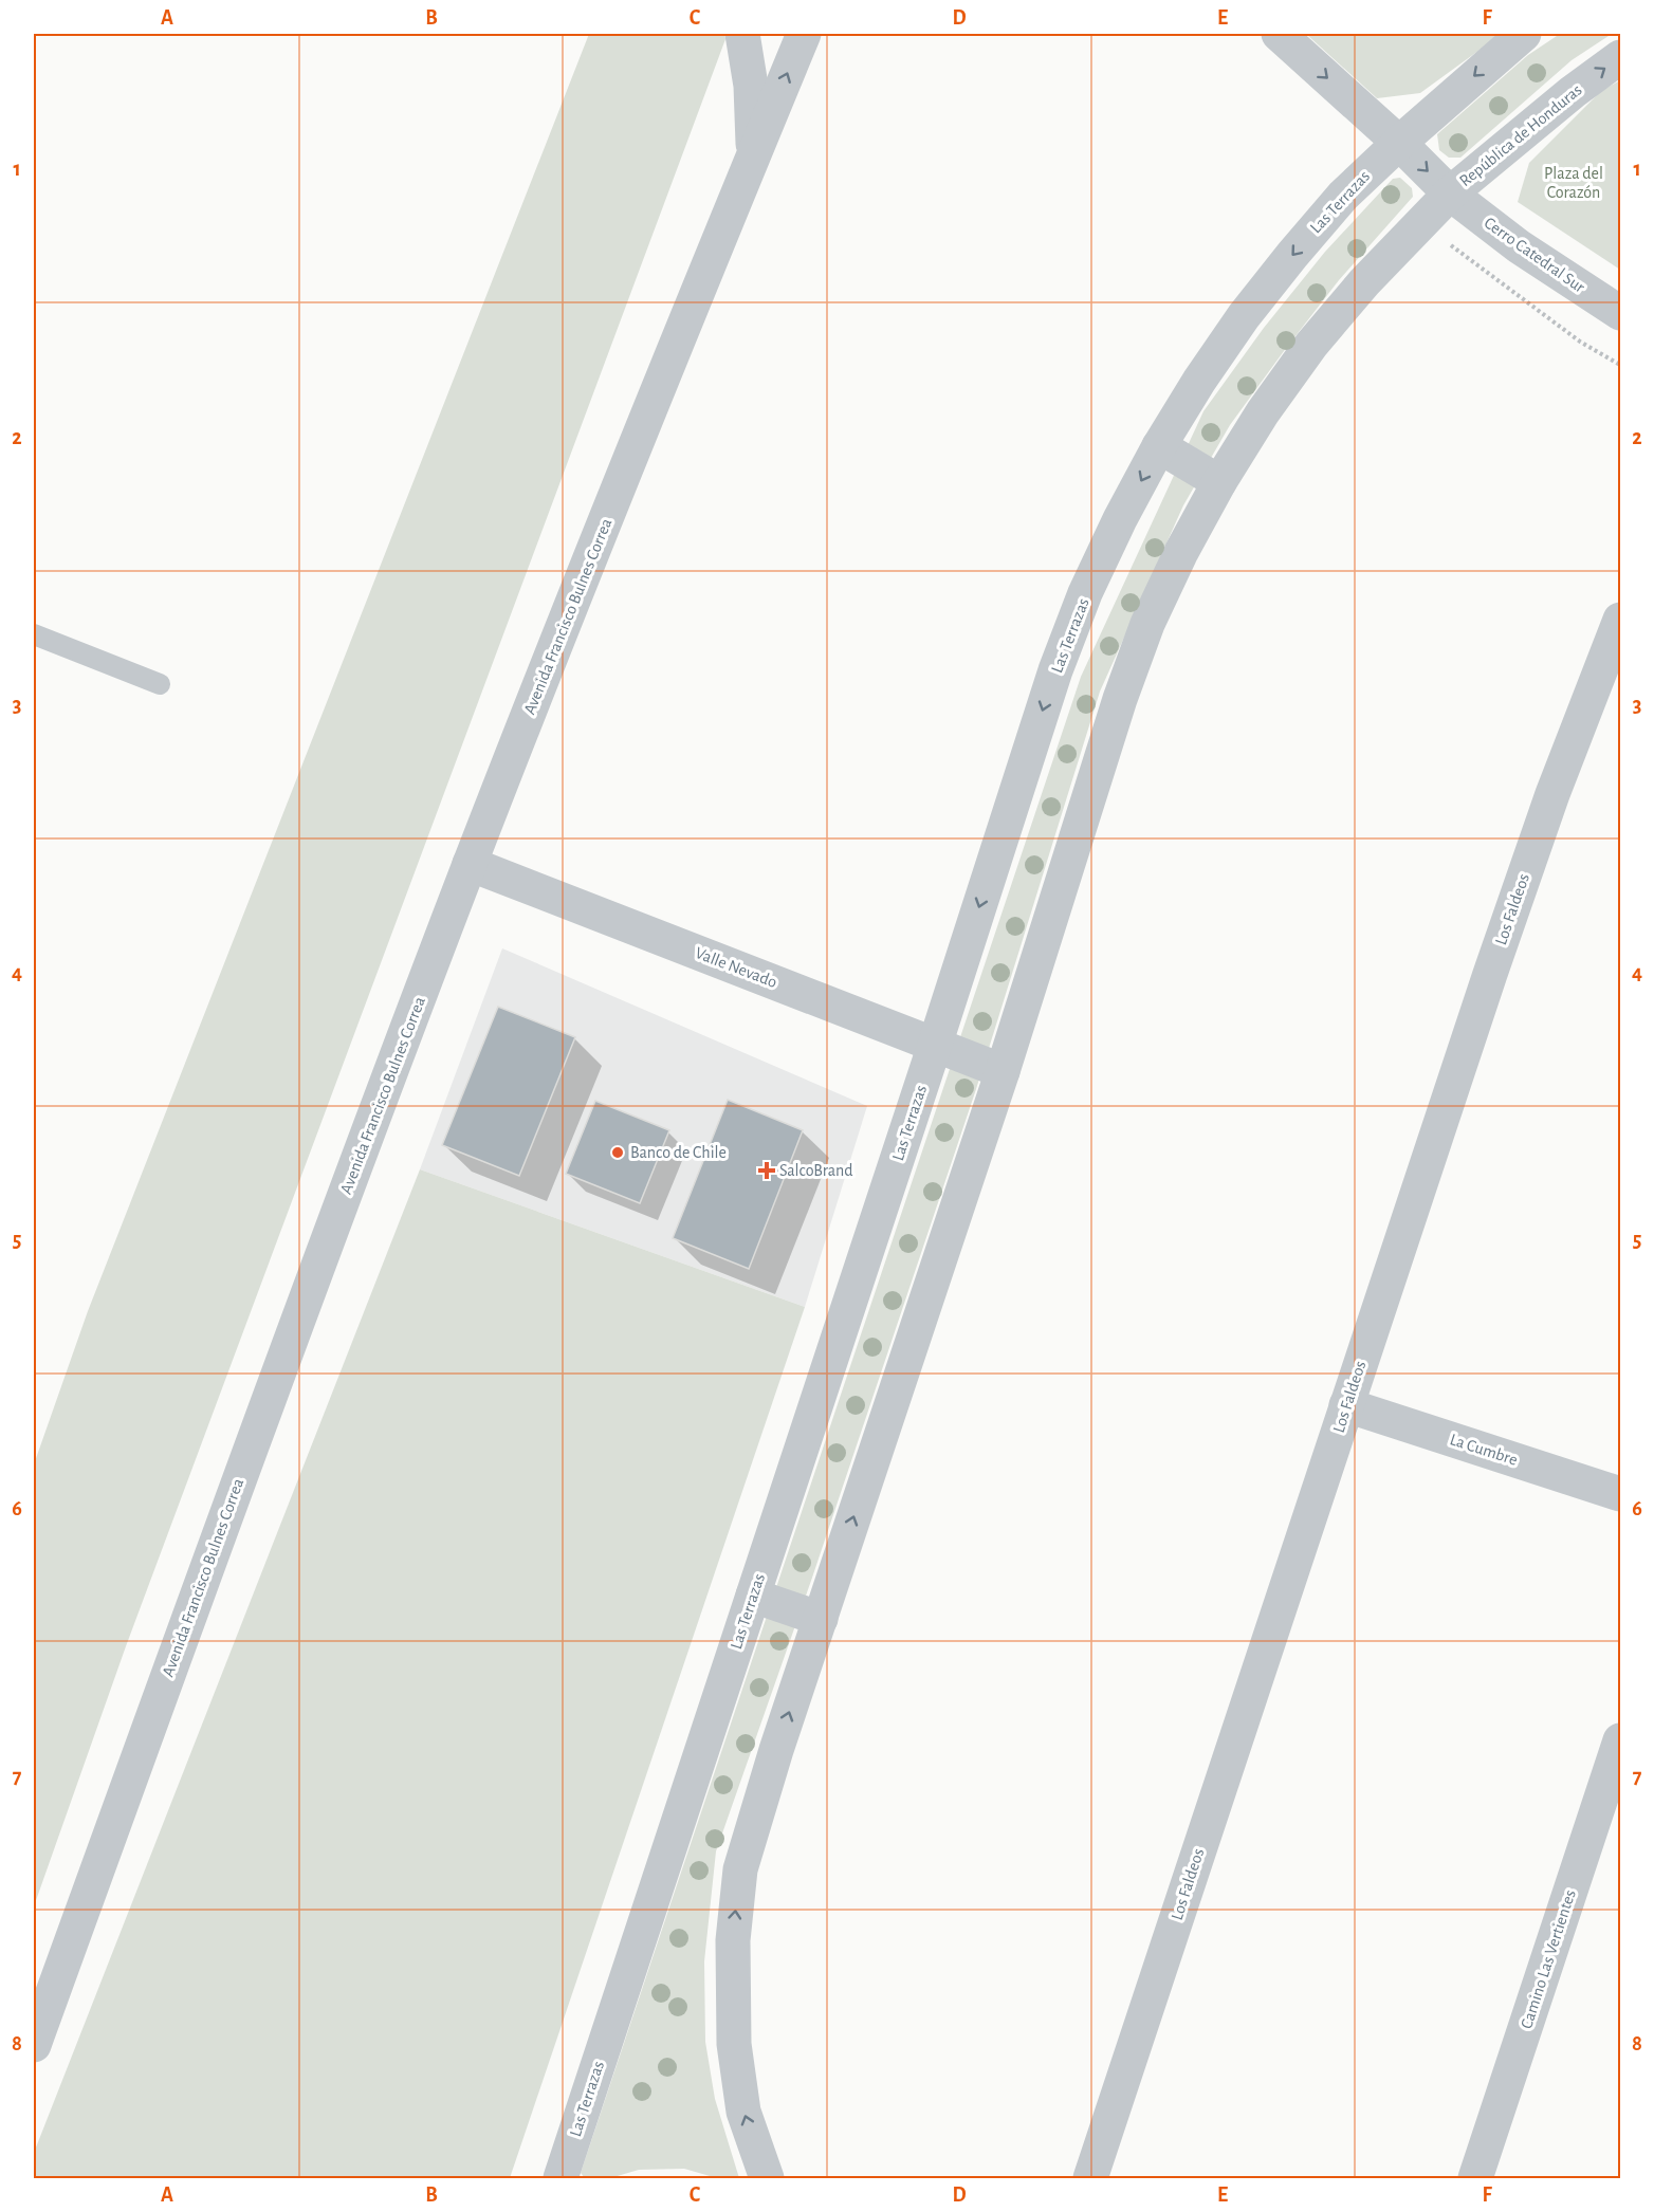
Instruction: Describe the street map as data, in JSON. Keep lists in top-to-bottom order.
{
  "streets": {
    "street": [
      "República de Honduras",
      "Las Terrazas",
      "Cerro Catedral Sur",
      "Avenida Francisco Bulnes Correa",
      "Los Faldeos",
      "Valle Nevado",
      "La Cumbre",
      "Camino Las Vertientes"
    ]
  },
  "crossings": [
    ["República de Honduras", "Las Terrazas"],
    ["República de Honduras", "Cerro Catedral Sur"],
    ["Las Terrazas", "Valle Nevado"],
    ["Avenida Francisco Bulnes Correa", "Valle Nevado"],
    ["Los Faldeos", "La Cumbre"]
  ],
  "parks": ["Plaza del Corazón"],
  "places": {
    "other": ["Banco de Chile"],
    "health": ["SalcoBrand"]
  },
  "grid": {
    "columns": [
      "A",
      "B",
      "C",
      "D",
      "E",
      "F"
    ],
    "rows": [
      "1",
      "2",
      "3",
      "4",
      "5",
      "6",
      "7",
      "8"
    ]
  }
}
